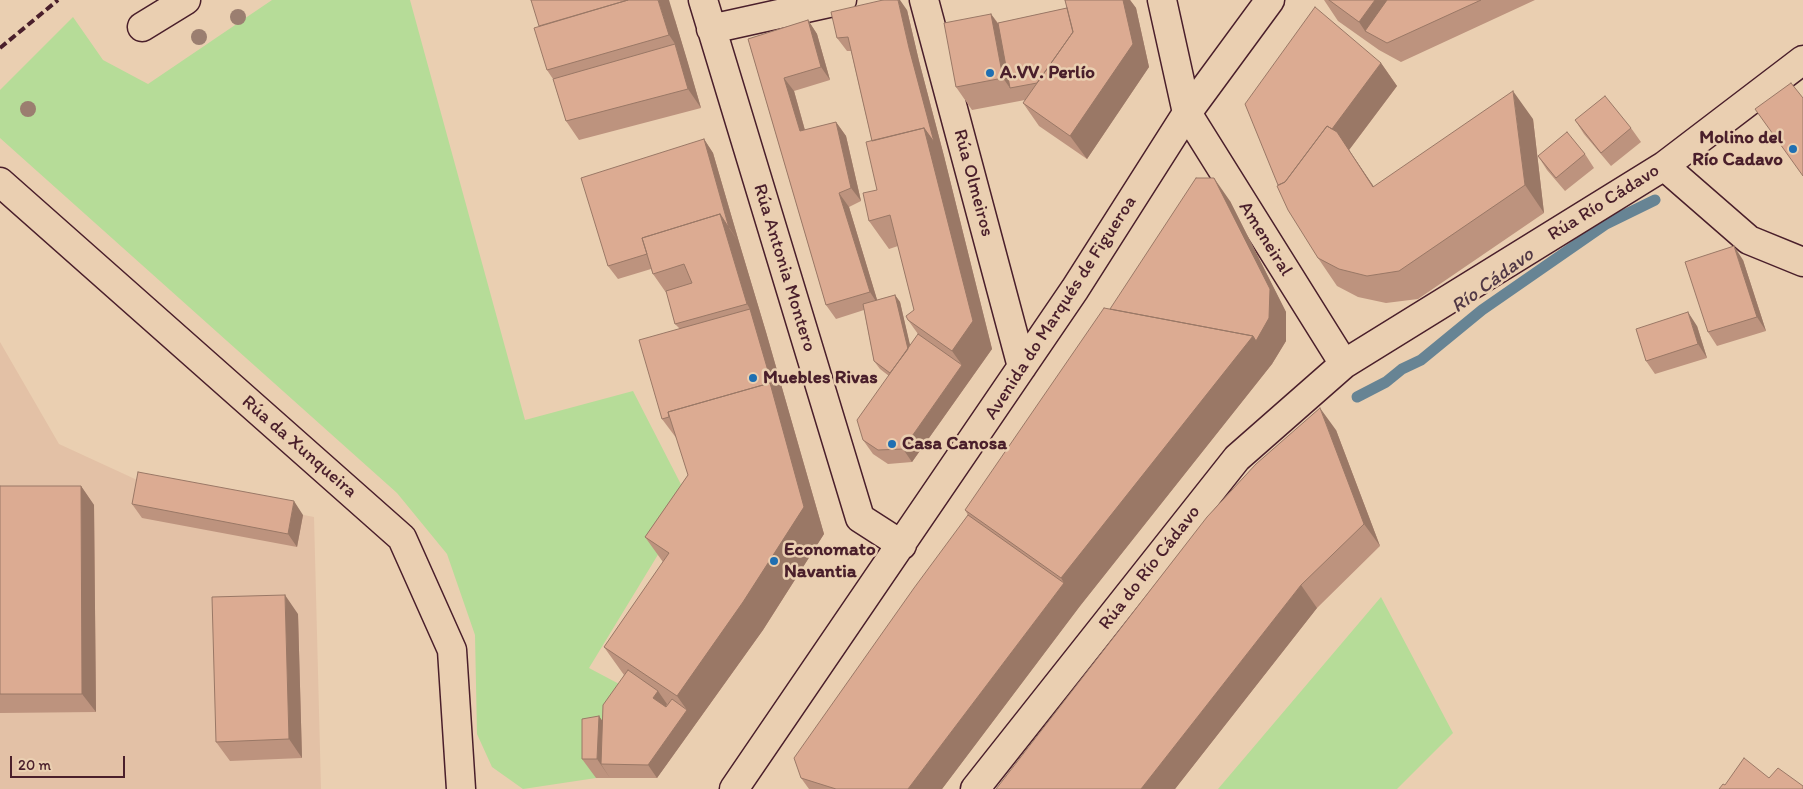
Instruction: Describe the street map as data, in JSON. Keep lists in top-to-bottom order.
{
  "streets": {
    "street": [
      "Rúa Olmeiros",
      "Rúa Río Cádavo",
      "Ameneiral",
      "Rúa Antonia Montero",
      "Avenida do Marqués de Figueroa",
      "Rúa da Xunqueira",
      "Rúa do Río Cádavo"
    ]
  },
  "crossings": [
    ["Rúa Olmeiros", "Avenida do Marqués de Figueroa"],
    ["Rúa Río Cádavo", "Ameneiral"],
    ["Rúa Río Cádavo", "Rúa do Río Cádavo"],
    ["Ameneiral", "Avenida do Marqués de Figueroa"],
    ["Ameneiral", "Rúa do Río Cádavo"],
    ["Rúa Antonia Montero", "Avenida do Marqués de Figueroa"]
  ],
  "water": ["Río Cádavo"],
  "places": [
    "A.VV. Perlío",
    "Molino del Río Cadavo",
    "Muebles Rivas",
    "Casa Canosa",
    "Economato Navantia"
  ],
  "scale_bar": "20 m"
}
